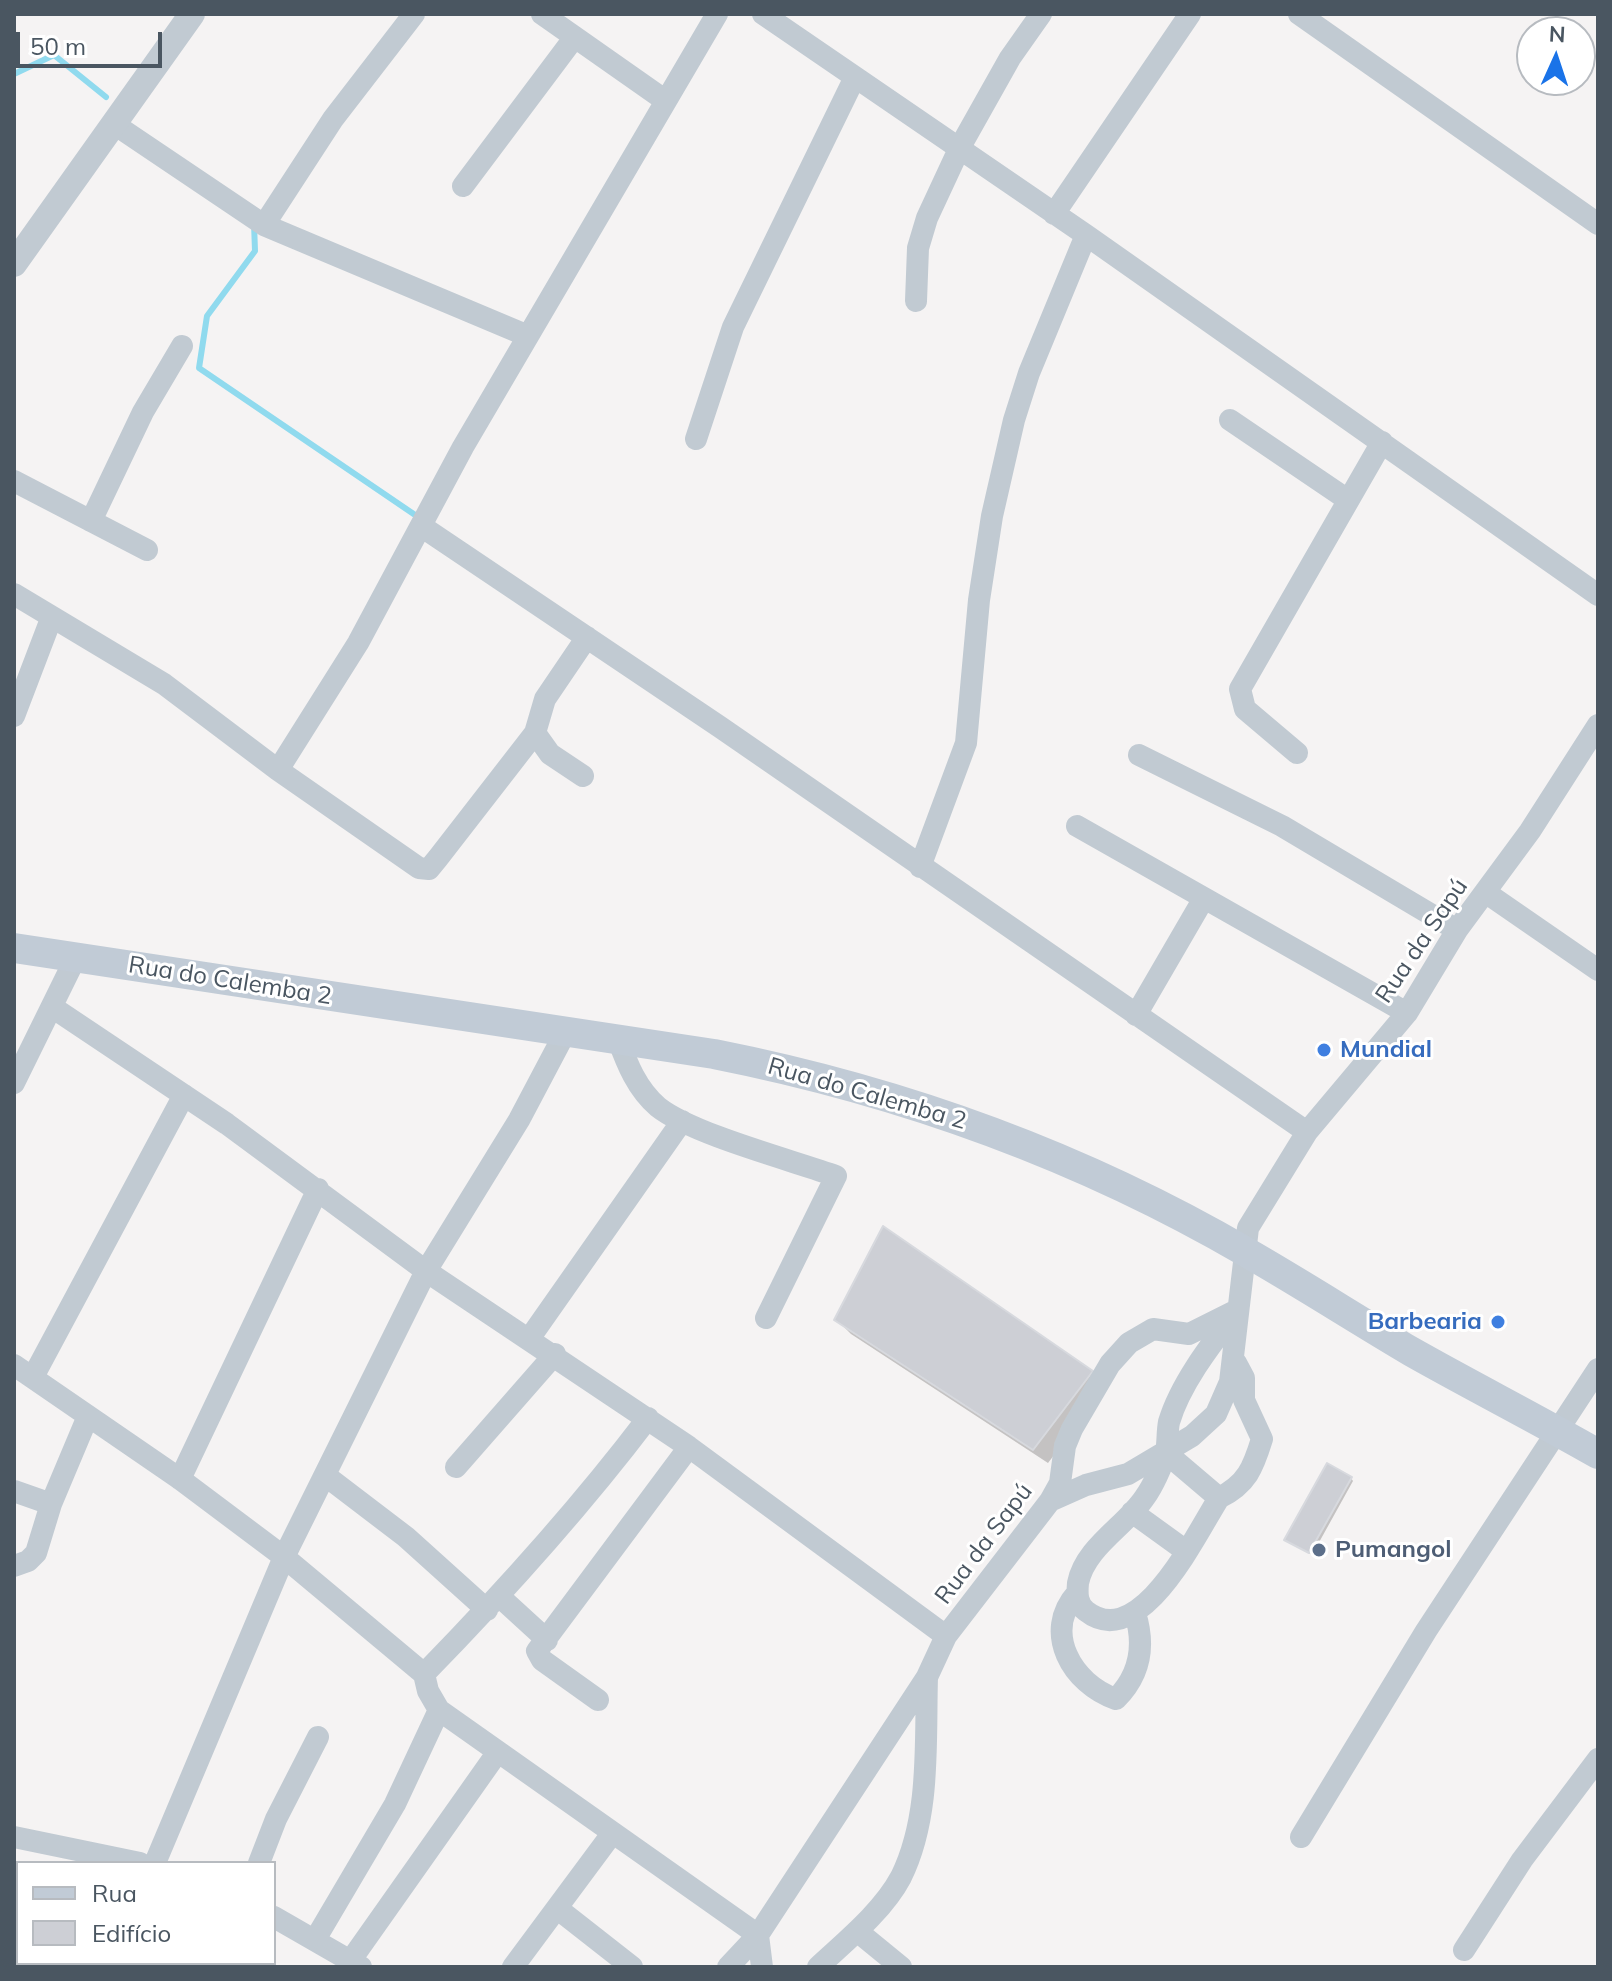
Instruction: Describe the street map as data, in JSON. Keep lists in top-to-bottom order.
{
  "streets": {
    "main road": ["Rua do Calemba 2"],
    "street": ["Rua da Sapú"]
  },
  "crossings": [
    ["Rua da Sapú", "Rua do Calemba 2"]
  ],
  "places": ["Mundial", "Barbearia", "Pumangol"],
  "legend": ["Rua", "Edifício"],
  "scale_bar": "50 m",
  "north": "top"
}
